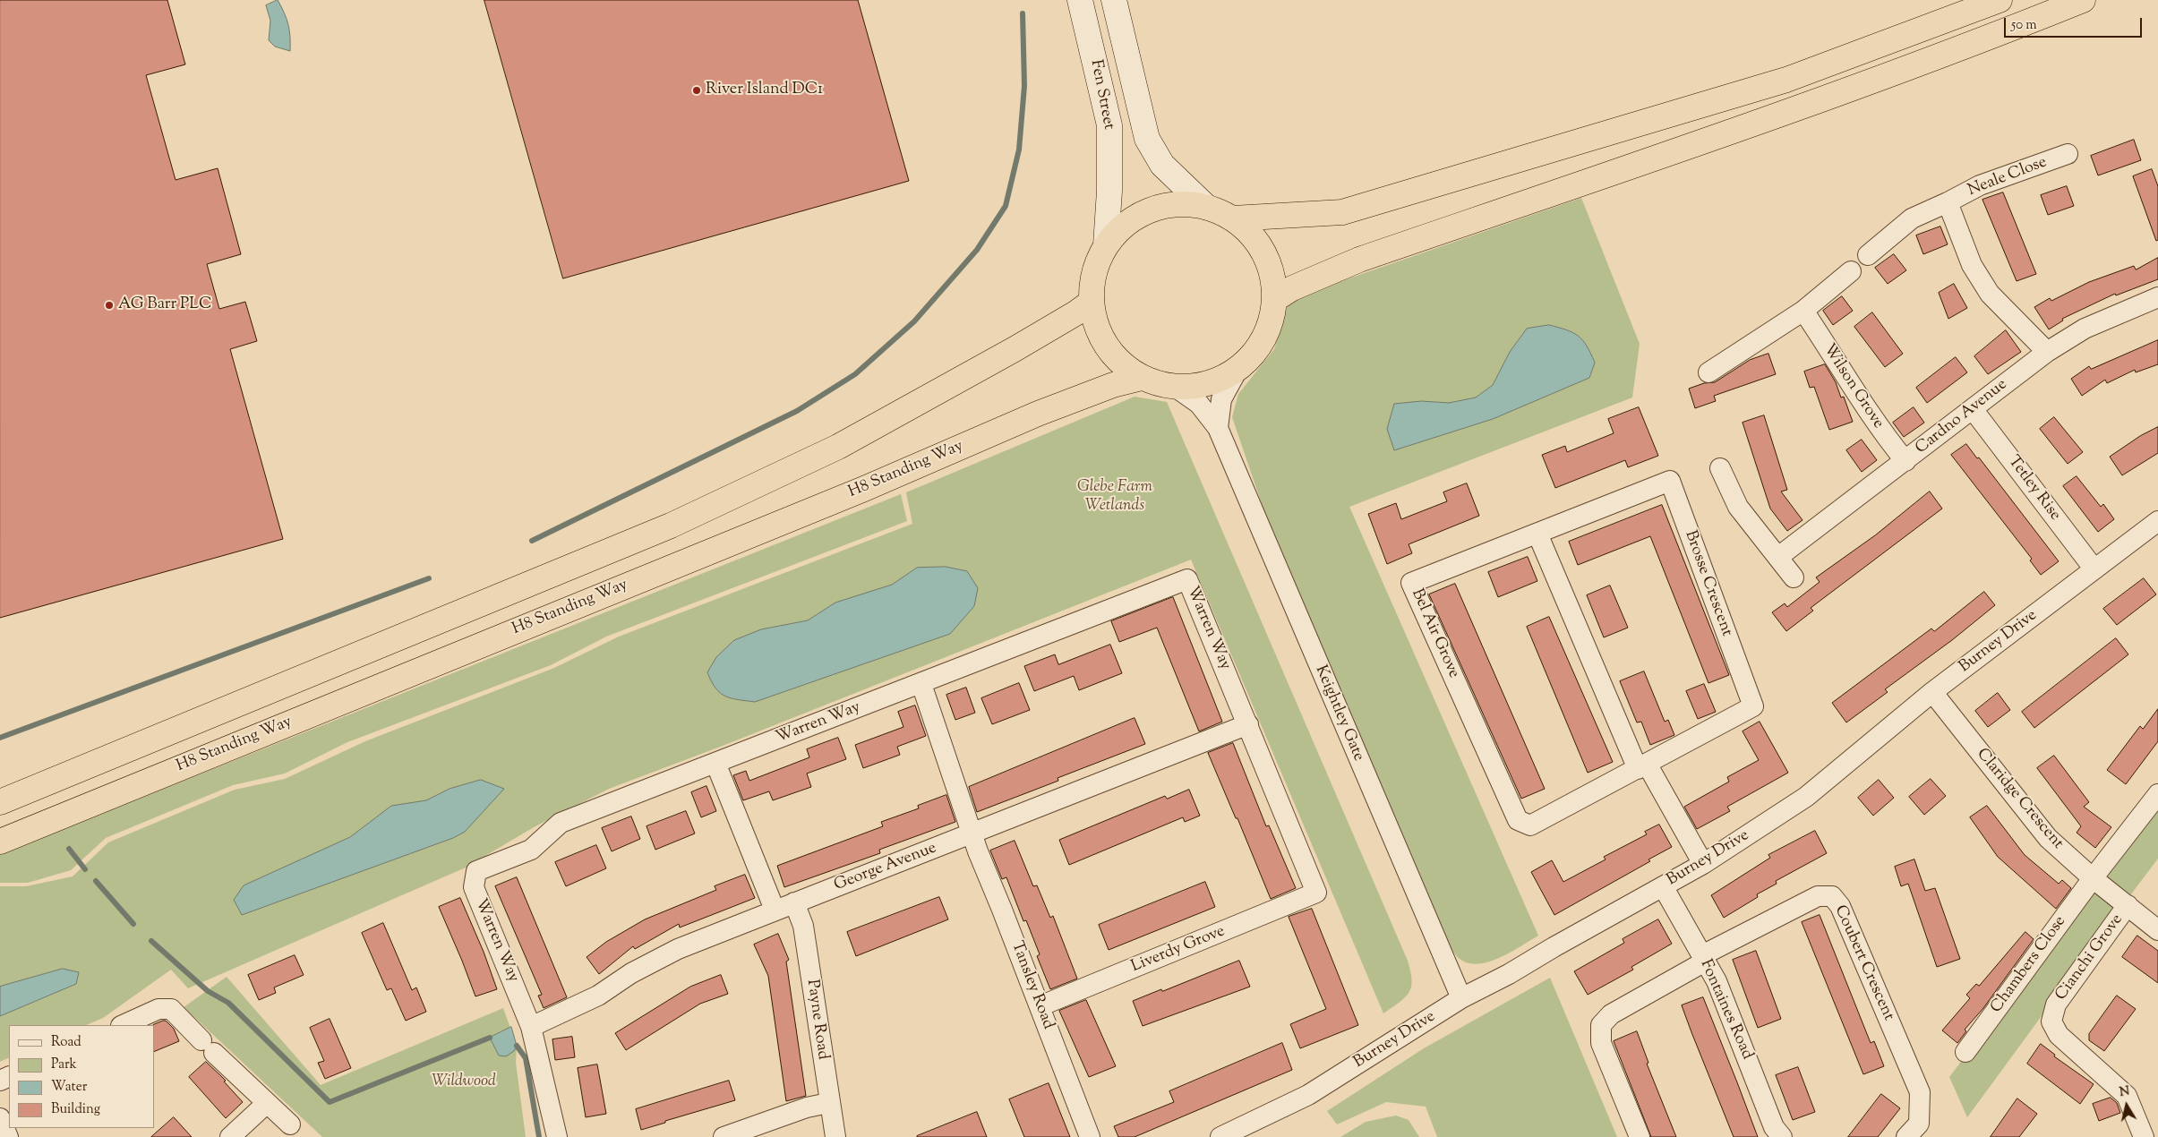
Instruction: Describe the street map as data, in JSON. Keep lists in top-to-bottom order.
{
  "streets": {
    "highway": ["H8 Standing Way"],
    "street": [
      "Fen Street",
      "Neale Close",
      "Wilson Grove",
      "Cardno Avenue",
      "Tetley Rise",
      "Brosse Crescent",
      "Warren Way",
      "Bel Air Grove",
      "Burney Drive",
      "Keightley Gate",
      "Claridge Crescent",
      "George Avenue",
      "Liverdy Grove",
      "Cianchi Grove",
      "Coubert Crescent",
      "Chambers Close",
      "Tansley Road",
      "Fontaines Road",
      "Payne Road"
    ]
  },
  "crossings": [
    ["Neale Close", "Cardno Avenue"],
    ["Wilson Grove", "Cardno Avenue"],
    ["Cardno Avenue", "Tetley Rise"],
    ["Tetley Rise", "Burney Drive"],
    ["Brosse Crescent", "Bel Air Grove"],
    ["Warren Way", "George Avenue"],
    ["Warren Way", "Liverdy Grove"],
    ["Burney Drive", "Keightley Gate"],
    ["Burney Drive", "Claridge Crescent"],
    ["Burney Drive", "Fontaines Road"],
    ["Claridge Crescent", "Cianchi Grove"],
    ["Claridge Crescent", "Chambers Close"],
    ["George Avenue", "Tansley Road"],
    ["George Avenue", "Payne Road"],
    ["Liverdy Grove", "Tansley Road"],
    ["Coubert Crescent", "Fontaines Road"]
  ],
  "parks": ["Glebe Farm Wetlands", "Wildwood"],
  "places": ["River Island DC1", "AG Barr PLC"],
  "legend": [
    "Road",
    "Park",
    "Water",
    "Building"
  ],
  "scale_bar": "50 m",
  "north": "top"
}
